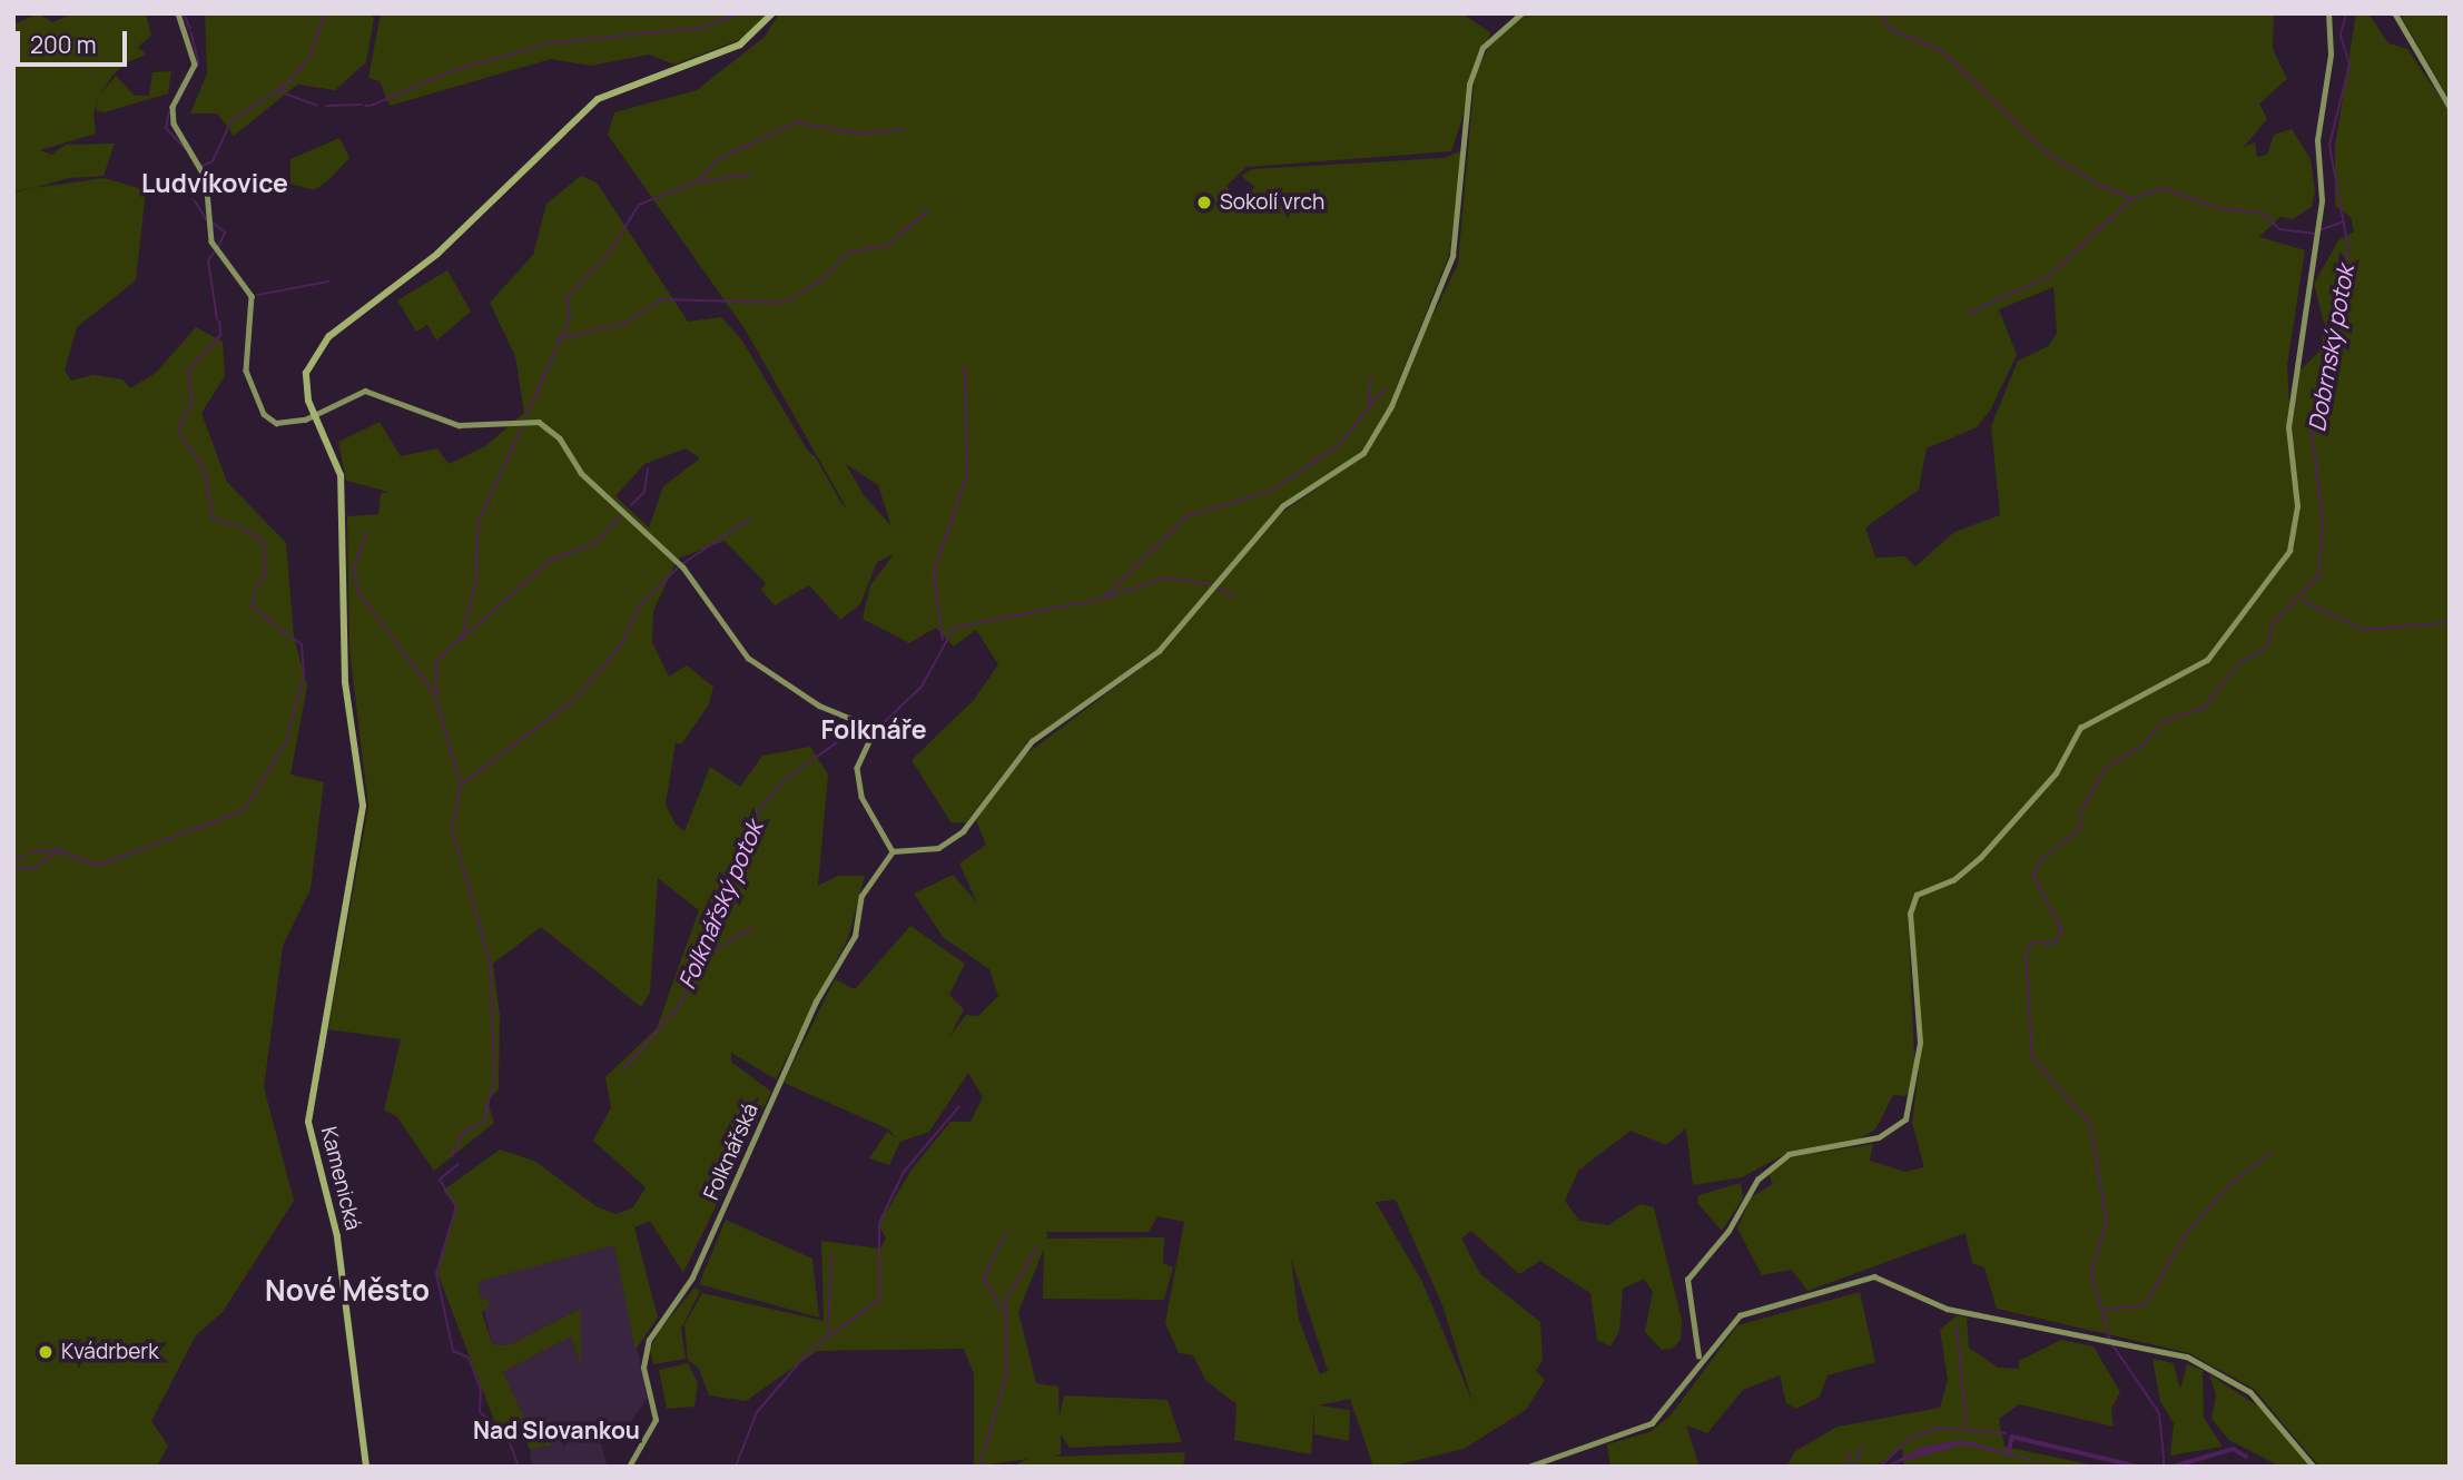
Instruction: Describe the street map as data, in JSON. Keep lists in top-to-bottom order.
{
  "streets": {
    "main road": ["Kamenická"],
    "street": ["Folknářská"]
  },
  "districts": [
    "Ludvíkovice",
    "Folknáře",
    "Nové Město",
    "Nad Slovankou"
  ],
  "water": ["Dobrnský potok", "Folknářský potok"],
  "places": ["Sokolí vrch", "Kvádrberk"],
  "scale_bar": "200 m"
}
